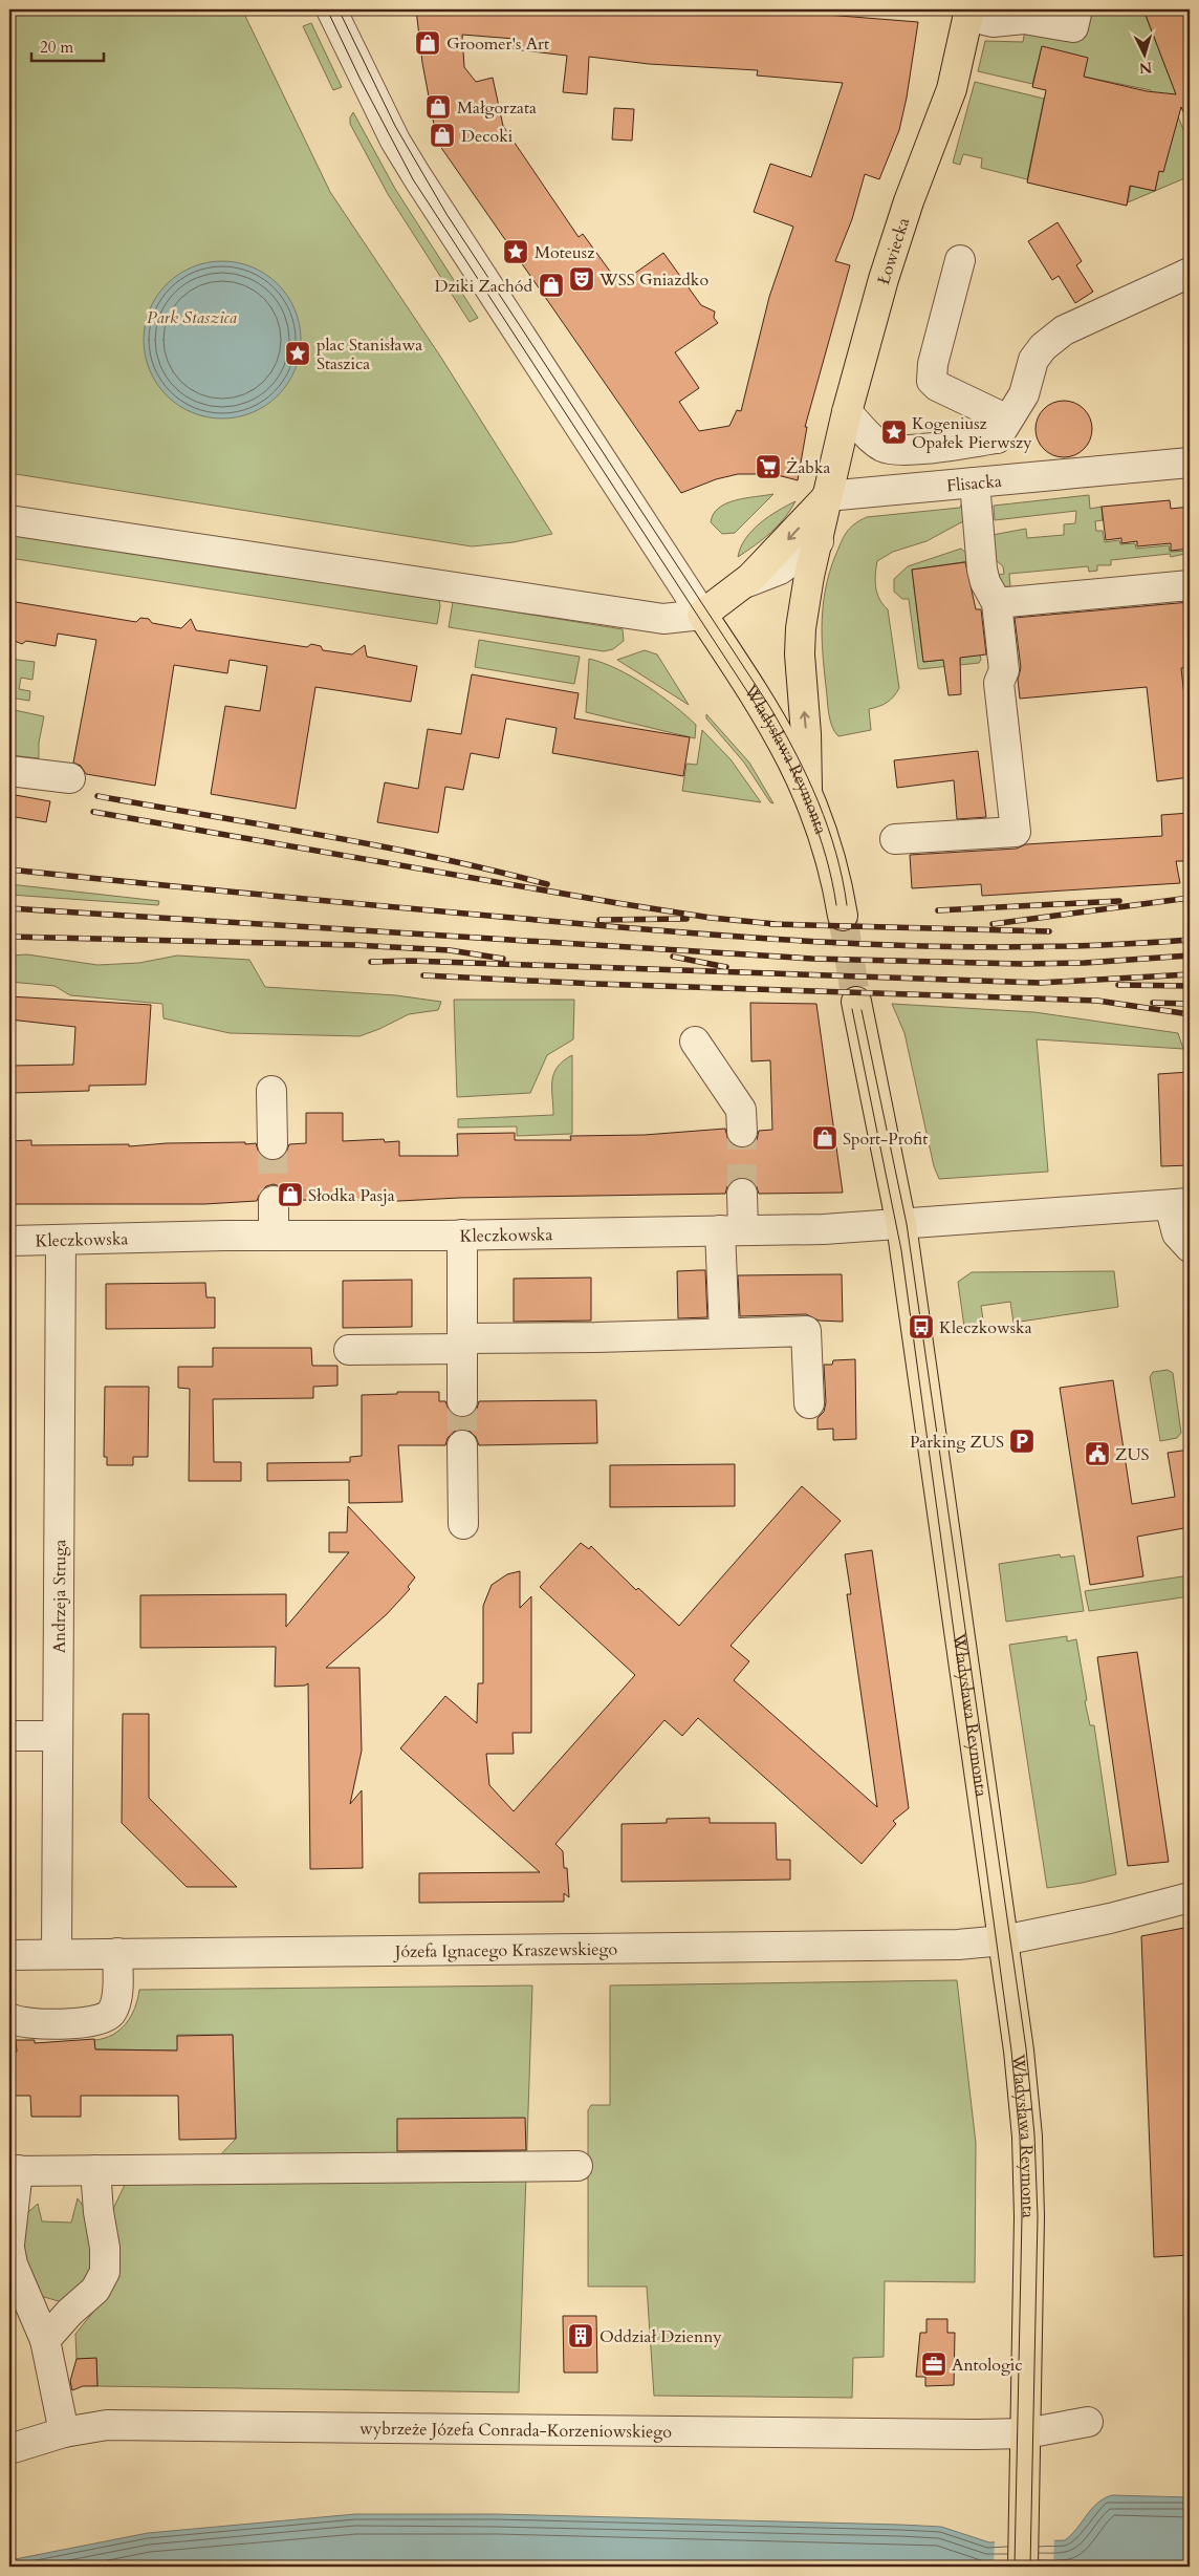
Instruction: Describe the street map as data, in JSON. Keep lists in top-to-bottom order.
{
  "streets": {
    "main road": ["Łowiecka", "Władysława Reymonta"],
    "street": [
      "Flisacka",
      "Kleczkowska",
      "Andrzeja Struga",
      "Józefa Ignacego Kraszewskiego",
      "wybrzeże Józefa Conrada-Korzeniowskiego"
    ]
  },
  "crossings": [
    ["Łowiecka", "Flisacka"],
    ["Łowiecka", "Władysława Reymonta"],
    ["Władysława Reymonta", "Kleczkowska"],
    ["Władysława Reymonta", "Józefa Ignacego Kraszewskiego"],
    ["Władysława Reymonta", "wybrzeże Józefa Conrada-Korzeniowskiego"],
    ["Kleczkowska", "Andrzeja Struga"],
    ["Andrzeja Struga", "Józefa Ignacego Kraszewskiego"]
  ],
  "parks": ["Park Staszica"],
  "places": {
    "shop": [
      "Groomer's Art",
      "Małgorzata",
      "Decoki",
      "Dziki Zachód",
      "Sport-Profit",
      "Słodka Pasja"
    ],
    "place": ["Moteusz", "plac Stanisława Staszica", "Kogeniusz Opałek Pierwszy"],
    "theatre": ["WSS Gniazdko"],
    "supermarket": ["Żabka"],
    "bus stop": ["Kleczkowska"],
    "parking": ["Parking ZUS"],
    "public building": ["ZUS"],
    "building": ["Oddział Dzienny"],
    "office": ["Antologic"]
  },
  "scale_bar": "20 m",
  "north": "bottom"
}
